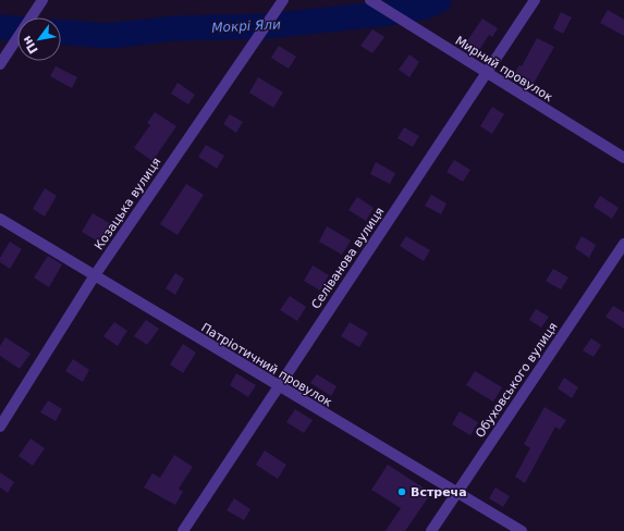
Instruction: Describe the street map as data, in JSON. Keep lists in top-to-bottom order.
{
  "streets": {
    "street": [
      "Мирний провулок",
      "Козацька вулиця",
      "Селіванова вулиця",
      "Патріотичний провулок",
      "Обуховського вулиця"
    ]
  },
  "crossings": [
    ["Мирний провулок", "Селіванова вулиця"],
    ["Козацька вулиця", "Патріотичний провулок"],
    ["Селіванова вулиця", "Патріотичний провулок"],
    ["Патріотичний провулок", "Обуховського вулиця"]
  ],
  "water": ["Мокрі Яли"],
  "places": ["Встреча"],
  "north": "bottom left"
}
